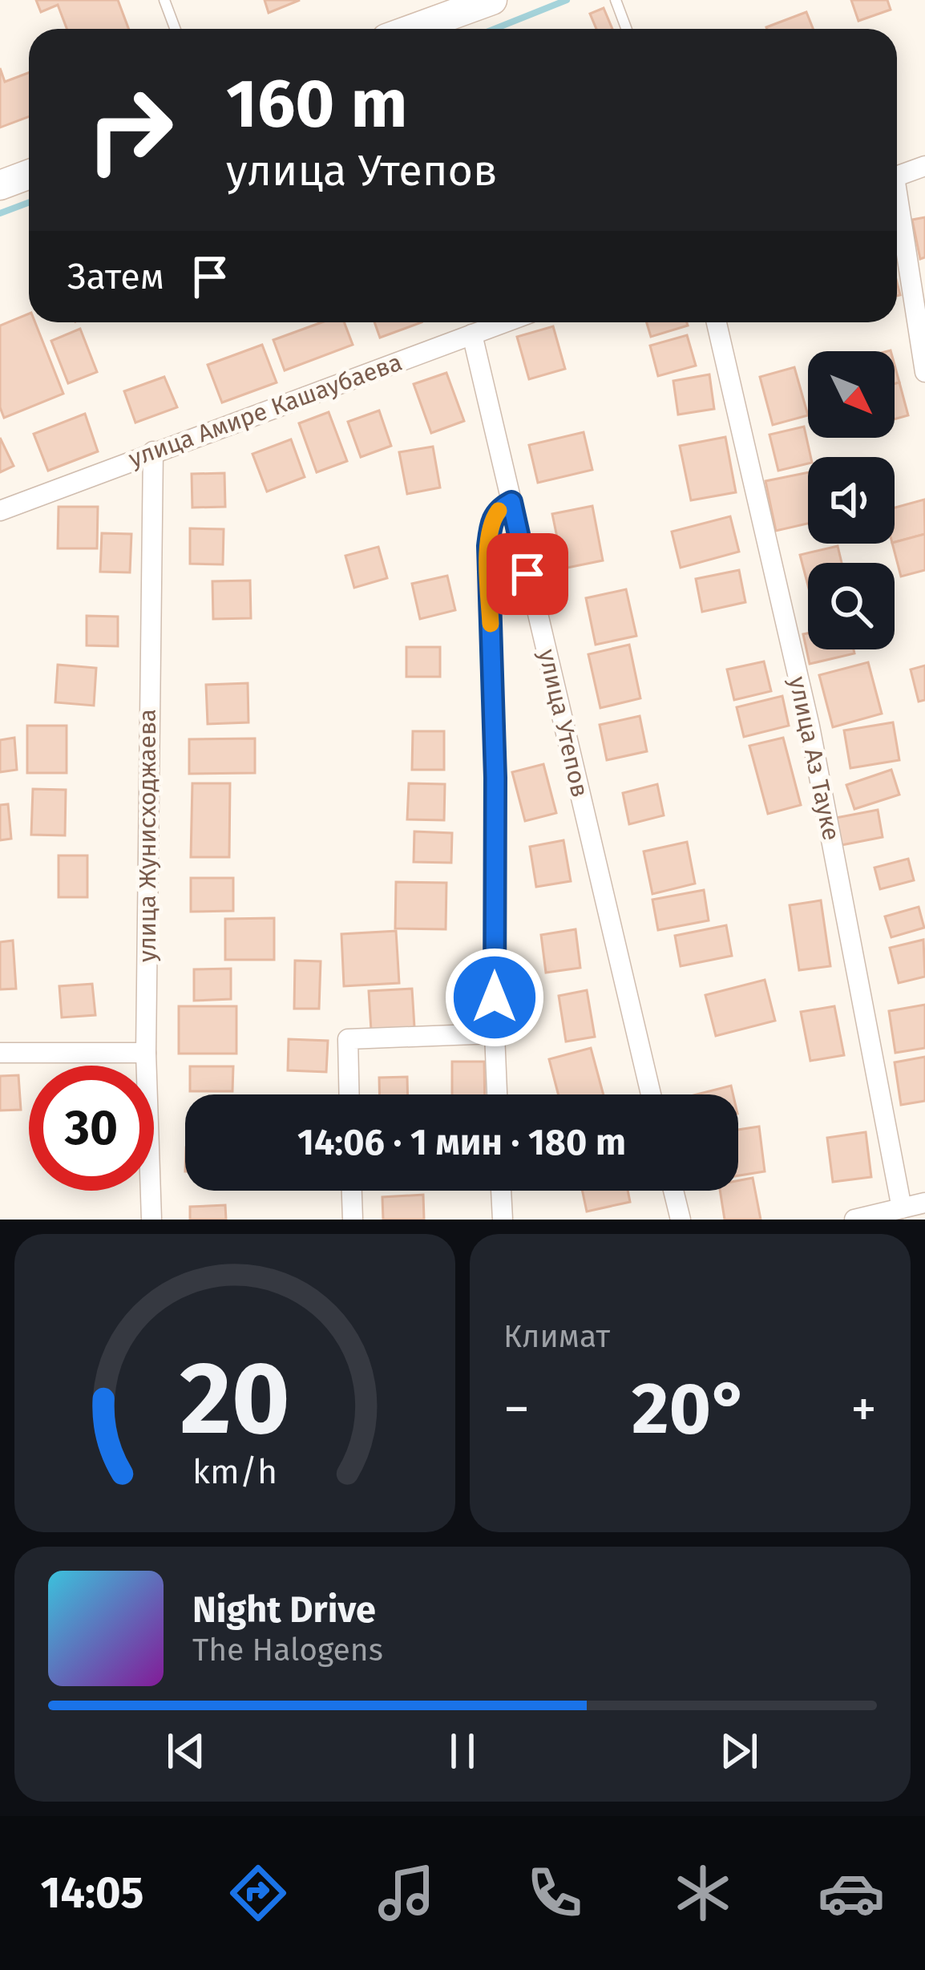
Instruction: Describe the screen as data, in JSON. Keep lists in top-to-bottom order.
{
  "streets": {
    "street": [
      "улица Амире Кашаубаева",
      "улица Утепов",
      "улица Аз Тауке",
      "улица Жунисходжаева"
    ]
  },
  "crossings": [
    ["улица Амире Кашаубаева", "улица Утепов"],
    ["улица Амире Кашаубаева", "улица Жунисходжаева"]
  ],
  "north": "bottom right",
  "page": {
    "turn": ["160 m", "улица Утепов"],
    "then": "Затем",
    "limit": "30",
    "trip": "14:06 · 1 мин · 180 m",
    "tile": "Климат",
    "heat": ["−", "20°", "+"],
    "song": ["Night Drive", "The Halogens"],
    "tabs": "14:05",
    "gauge": ["20", "km/h"]
  }
}
